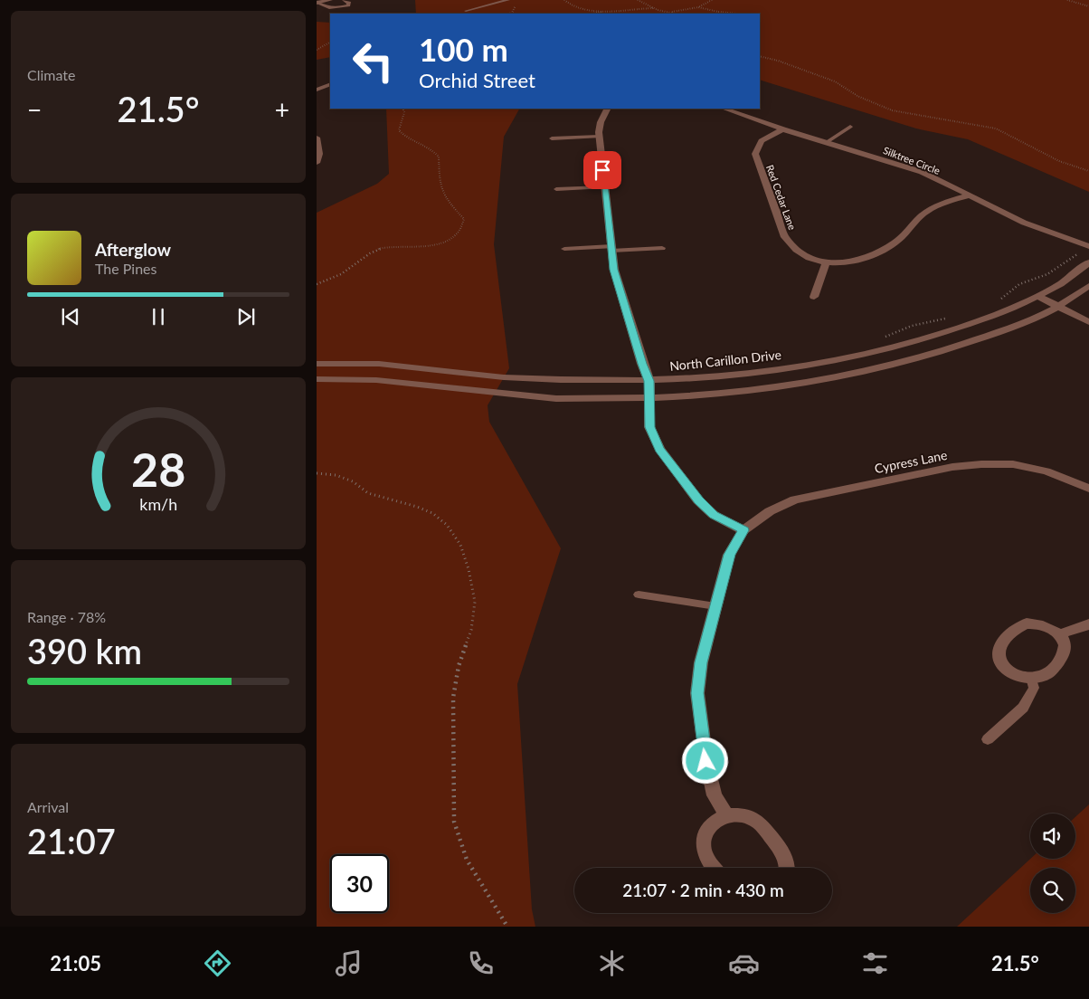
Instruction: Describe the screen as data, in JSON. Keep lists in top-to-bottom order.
{
  "streets": {
    "street": [
      "Silktree Circle",
      "Red Cedar Lane",
      "North Carillon Drive",
      "Cypress Lane"
    ]
  },
  "crossings": [
    ["Silktree Circle", "Red Cedar Lane"]
  ],
  "page": {
    "tile": [
      "Climate",
      ["Range · 78%", "390 km"],
      ["Arrival", "21:07"]
    ],
    "turn": ["100 m", "Orchid Street"],
    "heat": ["−", "21.5°", "+"],
    "song": ["Afterglow", "The Pines"],
    "limit": "30",
    "trip": "21:07 · 2 min · 430 m",
    "tabs": ["21:05", "21.5°"],
    "gauge": ["28", "km/h"]
  }
}
